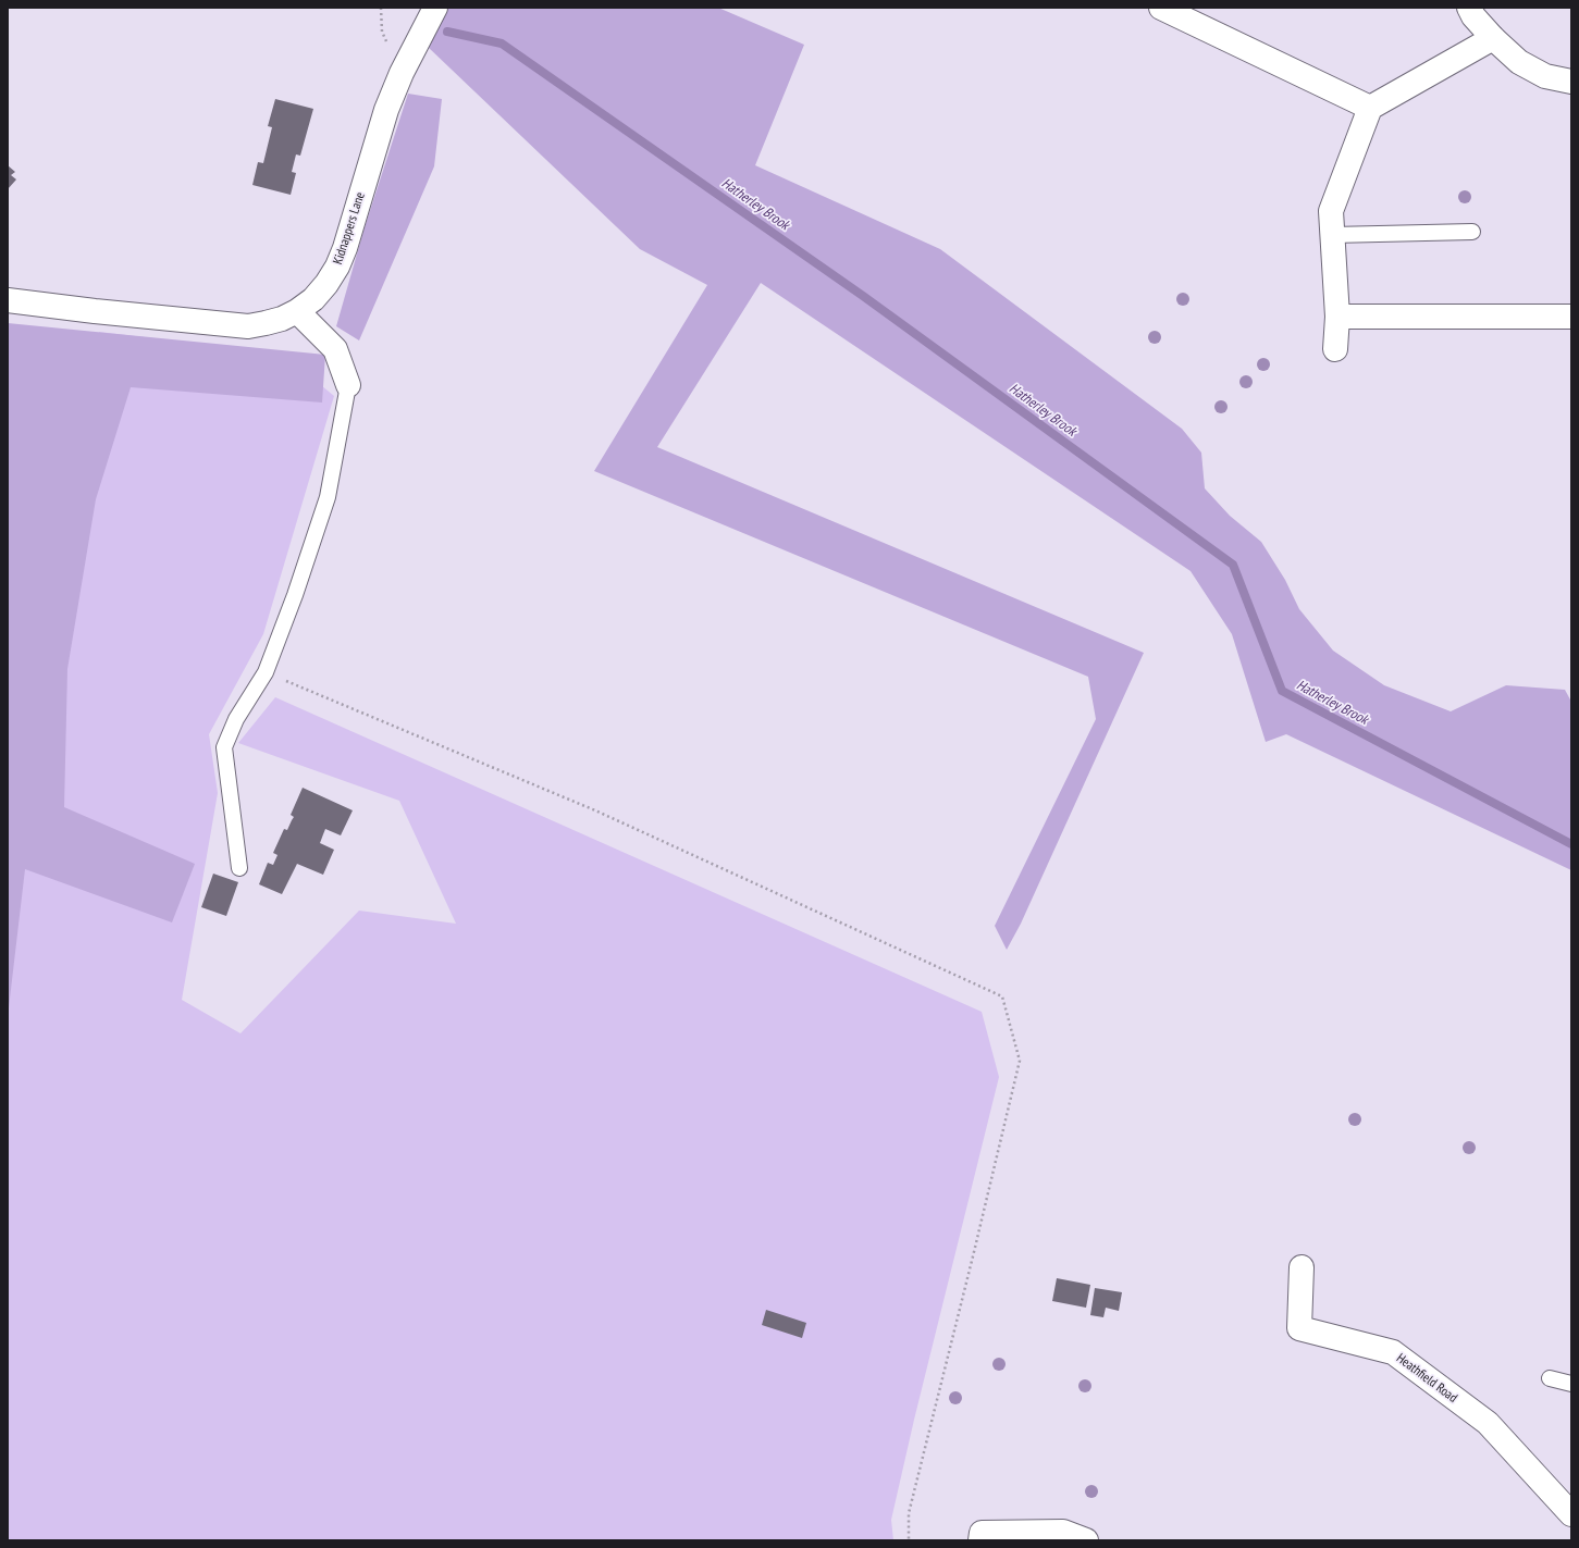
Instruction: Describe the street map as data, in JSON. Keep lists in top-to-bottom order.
{
  "streets": {
    "street": ["Kidnappers Lane", "Heathfield Road"]
  },
  "water": ["Hatherley Brook"]
}
